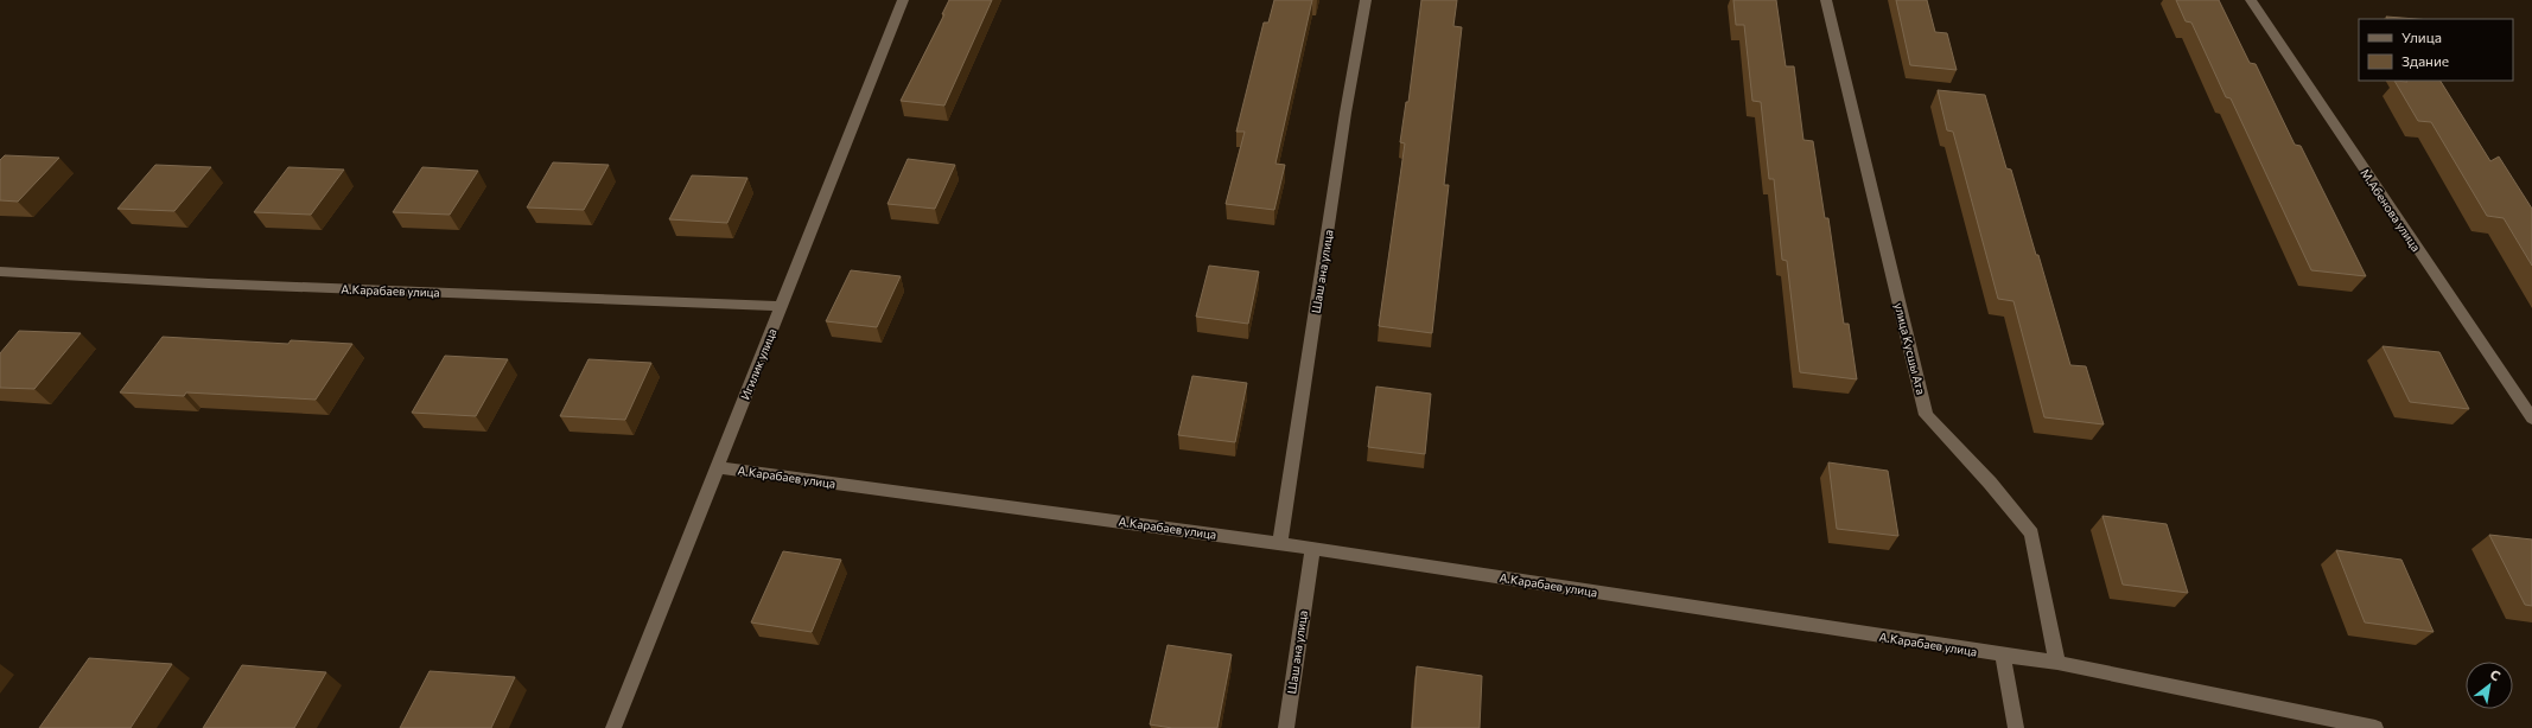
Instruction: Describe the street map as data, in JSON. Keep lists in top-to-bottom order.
{
  "streets": {
    "street": [
      "М.Абенова улица",
      "Шаш ана улица",
      "А.Карабаев улица",
      "улица Кусшы Ата",
      "Игилик улица"
    ]
  },
  "crossings": [
    ["Шаш ана улица", "А.Карабаев улица"],
    ["А.Карабаев улица", "улица Кусшы Ата"],
    ["А.Карабаев улица", "Игилик улица"]
  ],
  "legend": ["Улица", "Здание"],
  "north": "top right"
}
